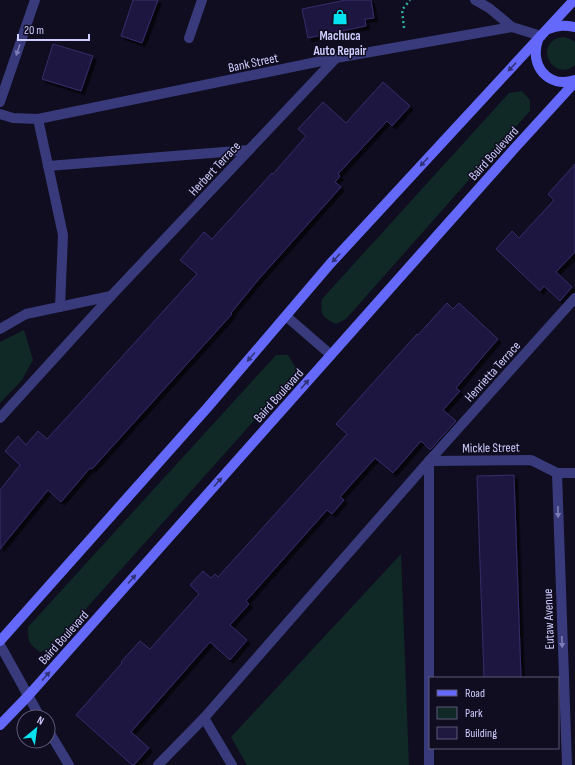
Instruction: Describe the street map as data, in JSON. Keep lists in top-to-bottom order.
{
  "streets": {
    "main road": ["Baird Boulevard"],
    "street": [
      "Bank Street",
      "Herbert Terrace",
      "Henrietta Terrace",
      "Mickle Street",
      "Eutaw Avenue"
    ]
  },
  "crossings": [
    ["Bank Street", "Herbert Terrace"],
    ["Henrietta Terrace", "Mickle Street"],
    ["Mickle Street", "Eutaw Avenue"]
  ],
  "one_way": ["Eutaw Avenue"],
  "places": {
    "shop": ["Machuca Auto Repair"]
  },
  "legend": ["Road", "Park", "Building"],
  "scale_bar": "20 m",
  "north": "top right"
}
